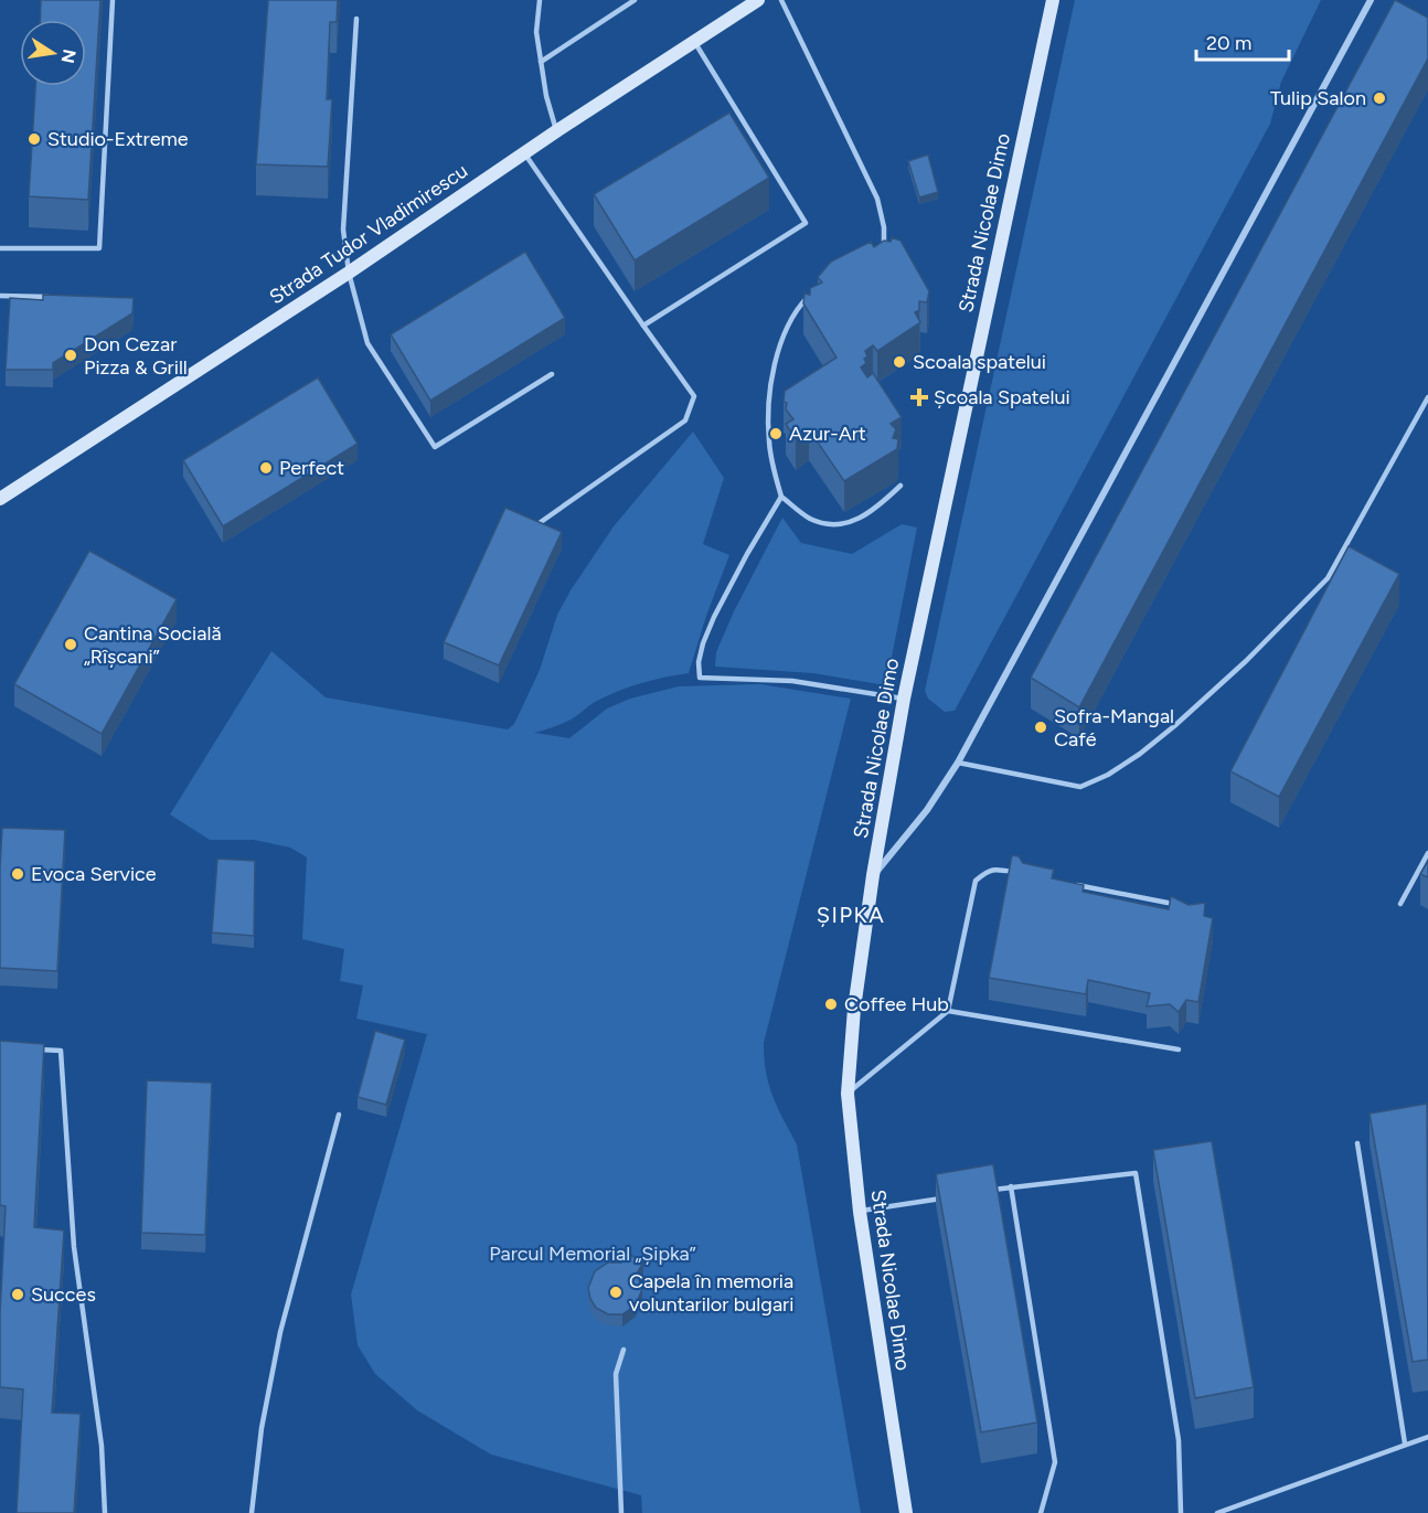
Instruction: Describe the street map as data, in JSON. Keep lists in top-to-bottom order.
{
  "streets": {
    "main road": ["Strada Nicolae Dimo", "Strada Tudor Vladimirescu"]
  },
  "districts": ["ȘIPKA"],
  "parks": ["Parcul Memorial „Șipka”"],
  "places": {
    "other": [
      "Tulip Salon",
      "Studio-Extreme",
      "Don Cezar Pizza & Grill",
      "Scoala spatelui",
      "Azur-Art",
      "Perfect",
      "Cantina Socială „Rîșcani”",
      "Sofra-Mangal Café",
      "Evoca Service",
      "Coffee Hub",
      "Capela în memoria voluntarilor bulgari",
      "Succes"
    ],
    "health": ["Școala Spatelui"]
  },
  "scale_bar": "20 m",
  "north": "right"
}
